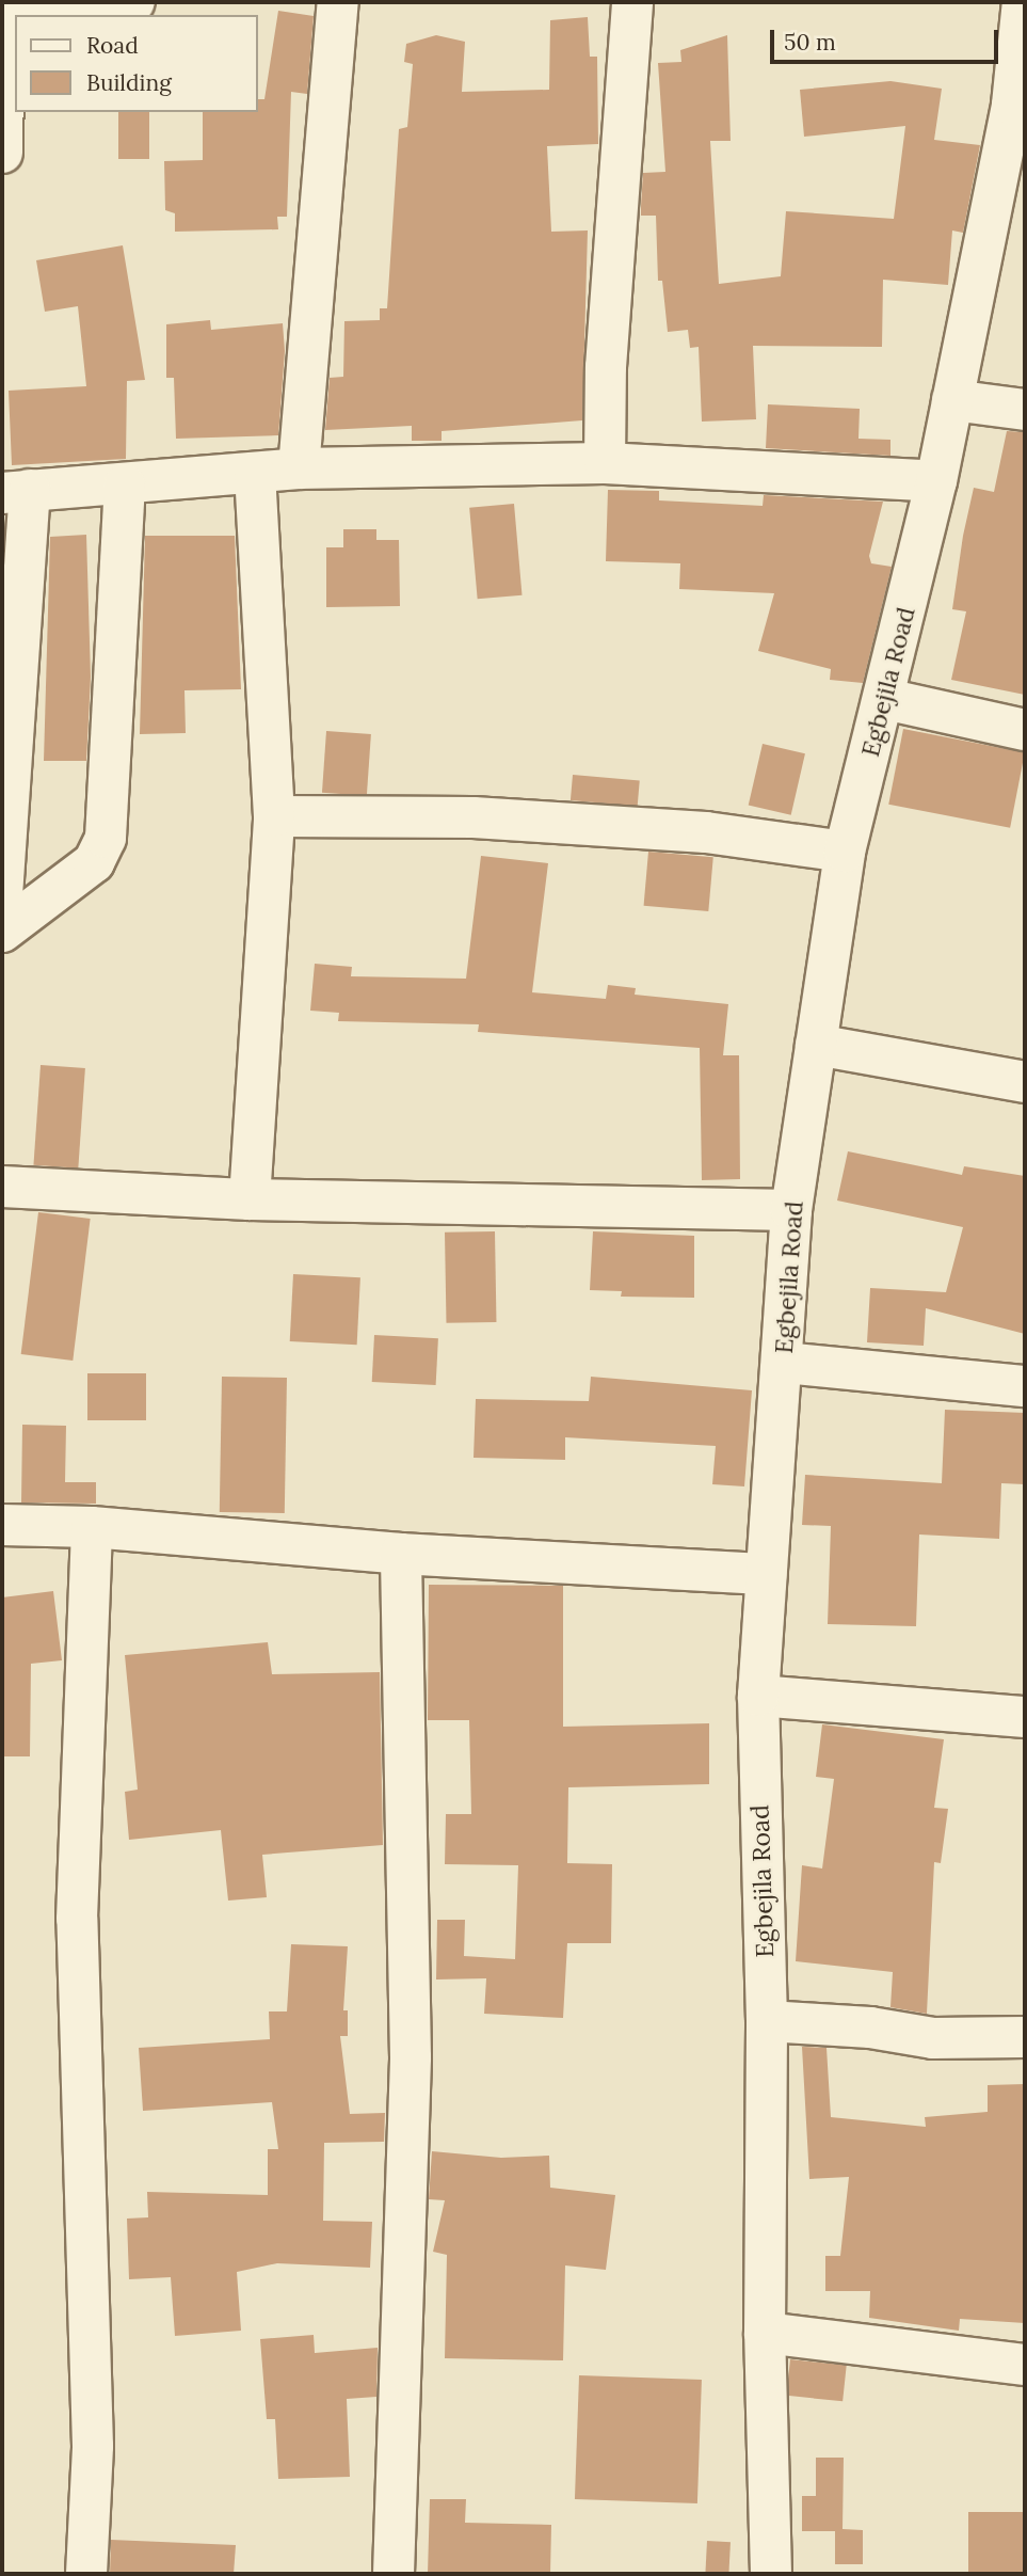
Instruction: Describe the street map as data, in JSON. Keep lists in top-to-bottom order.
{
  "streets": {
    "street": ["Egbejila Road"]
  },
  "legend": ["Road", "Building"],
  "scale_bar": "50 m"
}
